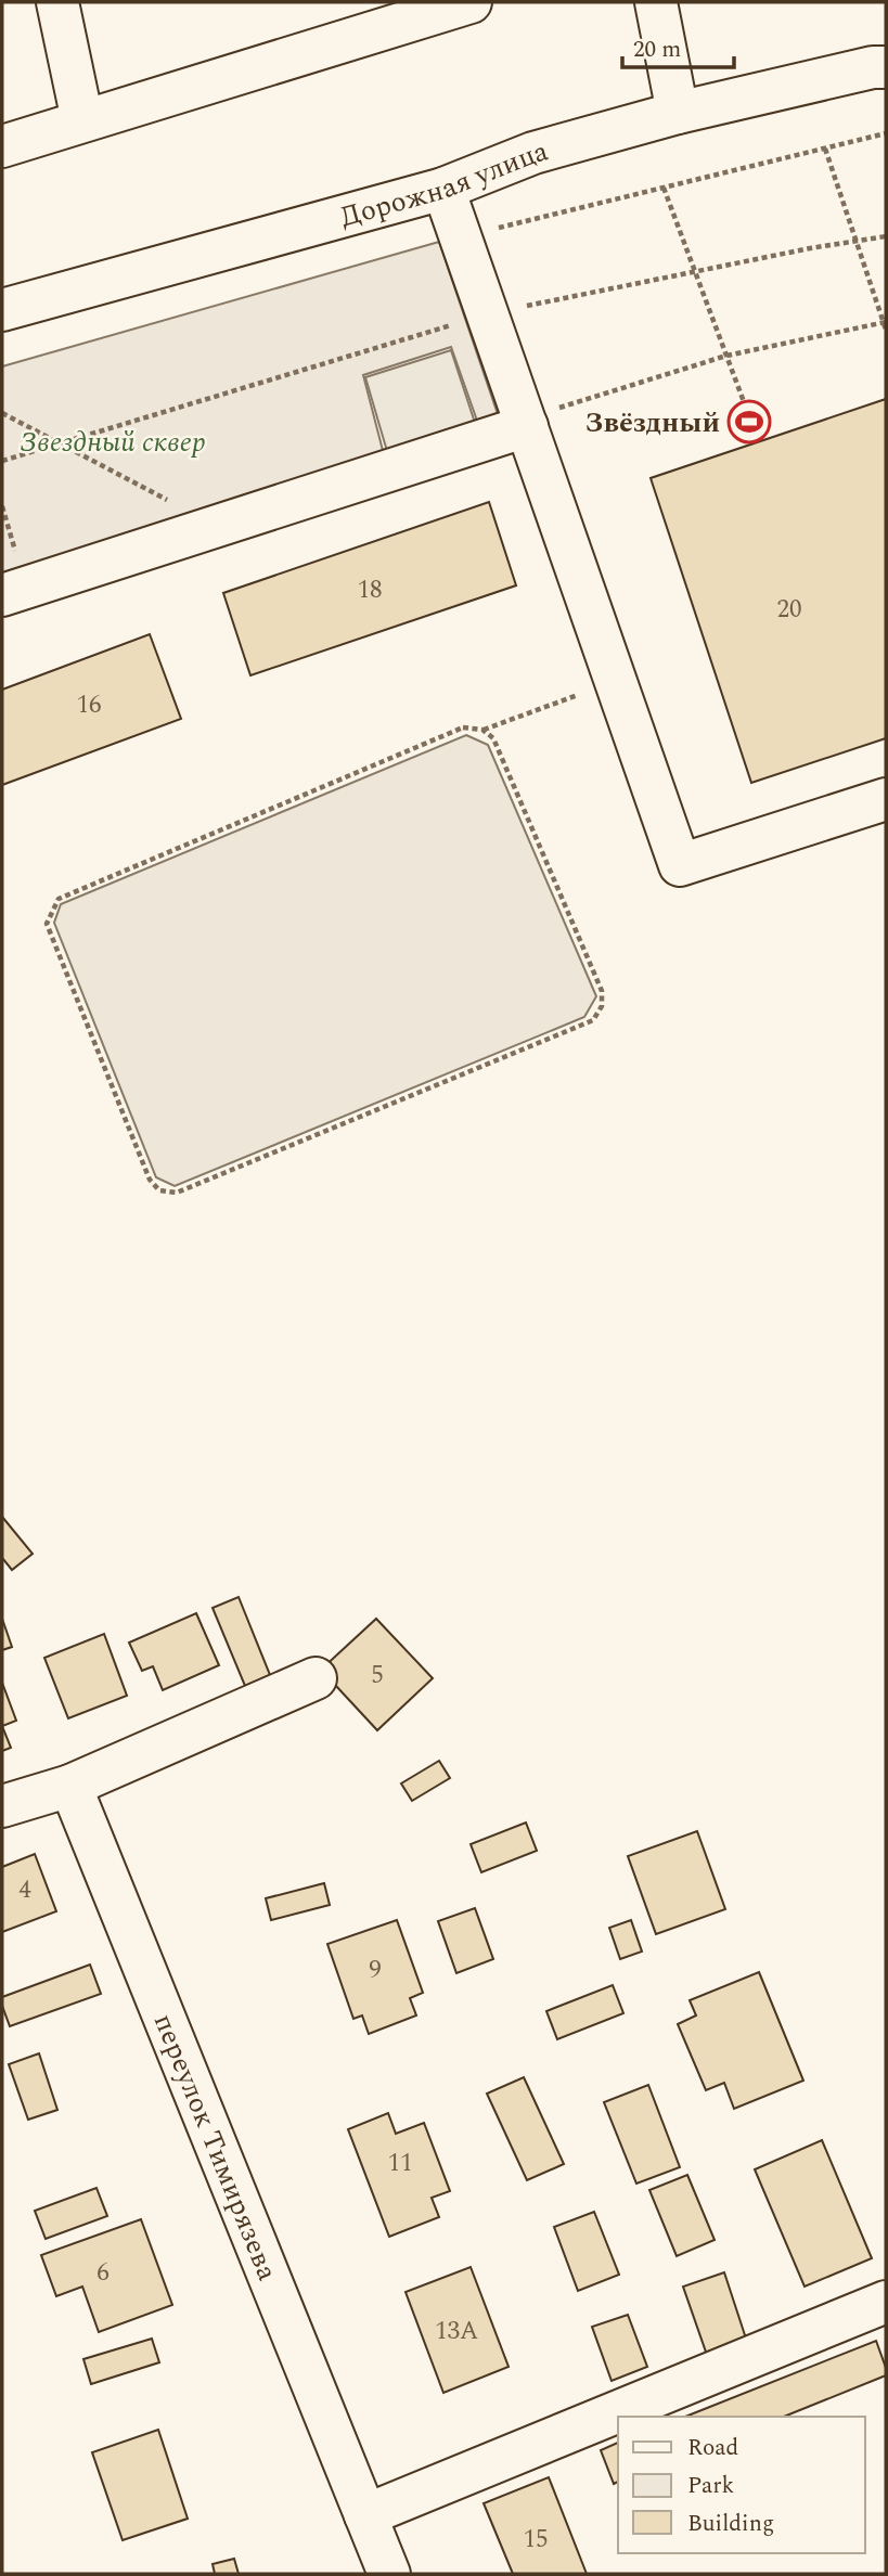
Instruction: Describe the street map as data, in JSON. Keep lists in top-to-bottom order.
{
  "streets": {
    "street": ["Дорожная улица", "переулок Тимирязева"]
  },
  "parks": ["Звездный сквер"],
  "places": {
    "sports": ["Звёздный"]
  },
  "house_numbers": [
    "18",
    "20",
    "16",
    "5",
    "4",
    "9",
    "11",
    "6",
    "13А",
    "15"
  ],
  "legend": ["Road", "Park", "Building"],
  "scale_bar": "20 m"
}
